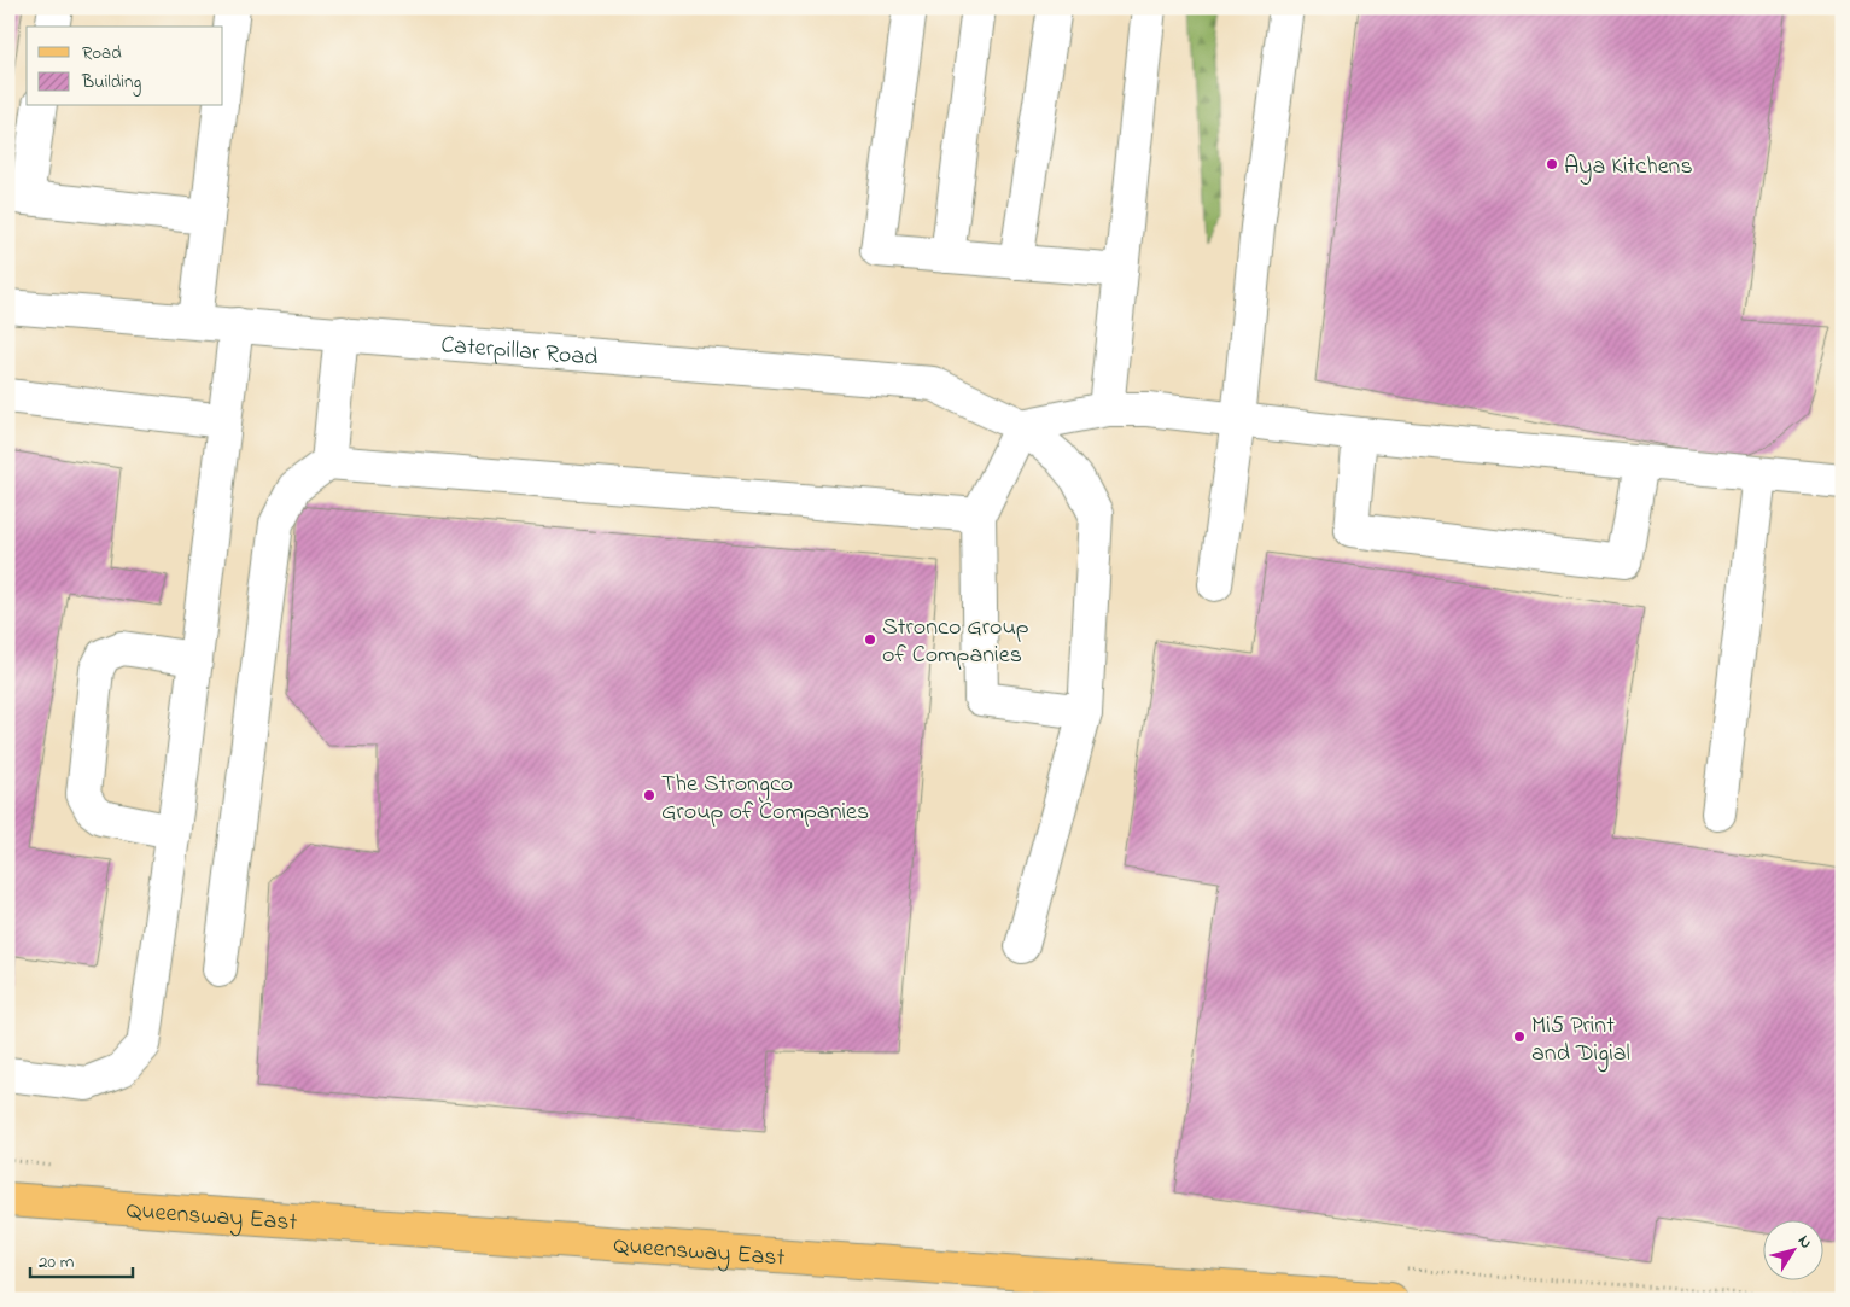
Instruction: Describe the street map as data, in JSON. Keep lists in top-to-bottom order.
{
  "streets": {
    "main road": ["Queensway East"],
    "street": ["Caterpillar Road"]
  },
  "places": [
    "Aya Kitchens",
    "Stronco Group of Companies",
    "The Strongco Group of Companies",
    "Mi5 Print and Digial"
  ],
  "legend": ["Road", "Building"],
  "scale_bar": "20 m",
  "north": "top right"
}
